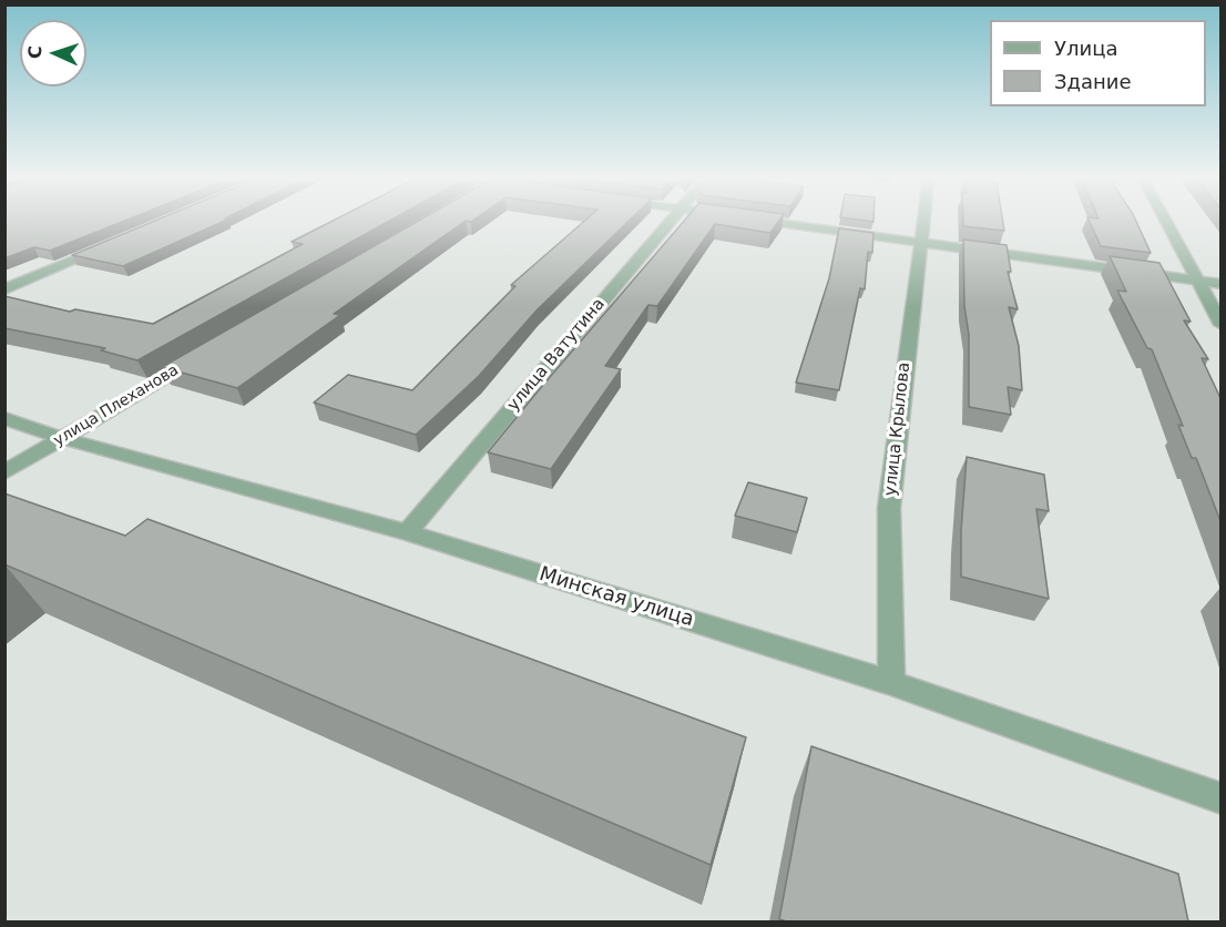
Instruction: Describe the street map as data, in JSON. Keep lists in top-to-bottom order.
{
  "streets": {
    "street": [
      "улица Ватутина",
      "улица Плеханова",
      "улица Крылова",
      "Минская улица"
    ]
  },
  "crossings": [
    ["улица Ватутина", "Минская улица"],
    ["улица Плеханова", "Минская улица"],
    ["улица Крылова", "Минская улица"]
  ],
  "legend": ["Улица", "Здание"],
  "north": "left"
}
